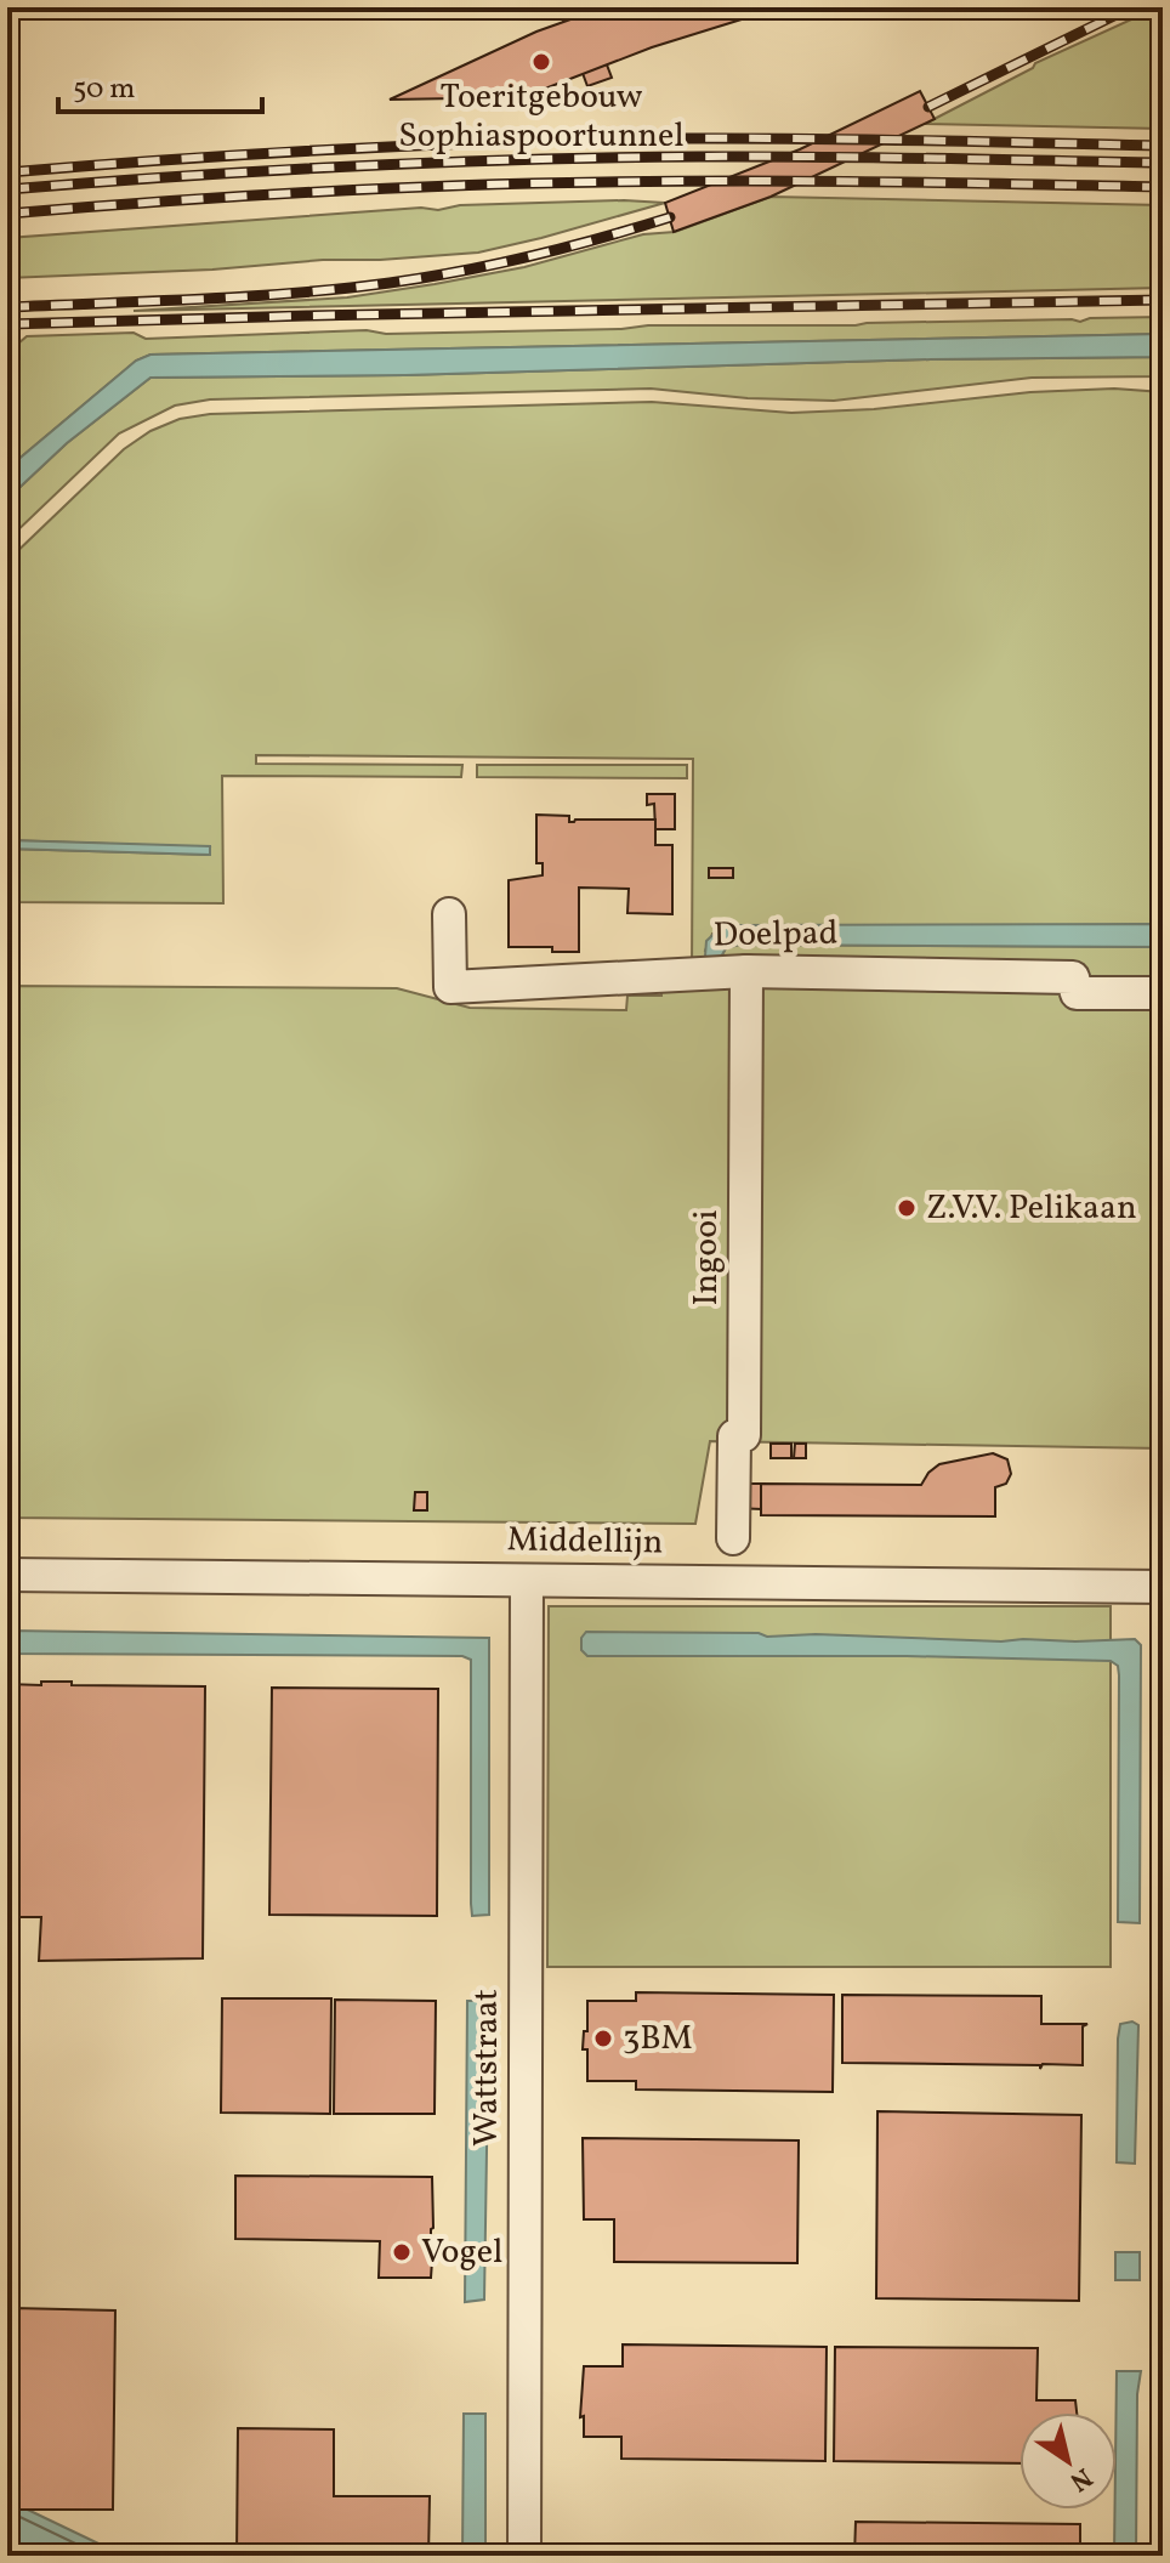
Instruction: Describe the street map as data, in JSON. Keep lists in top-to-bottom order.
{
  "streets": {
    "street": [
      "Doelpad",
      "Ingooi",
      "Middellijn",
      "Wattstraat"
    ]
  },
  "crossings": [
    ["Doelpad", "Ingooi"],
    ["Middellijn", "Wattstraat"]
  ],
  "places": [
    "Toeritgebouw Sophiaspoortunnel",
    "Z.V.V. Pelikaan",
    "3BM",
    "Vogel"
  ],
  "scale_bar": "50 m",
  "north": "bottom right"
}
